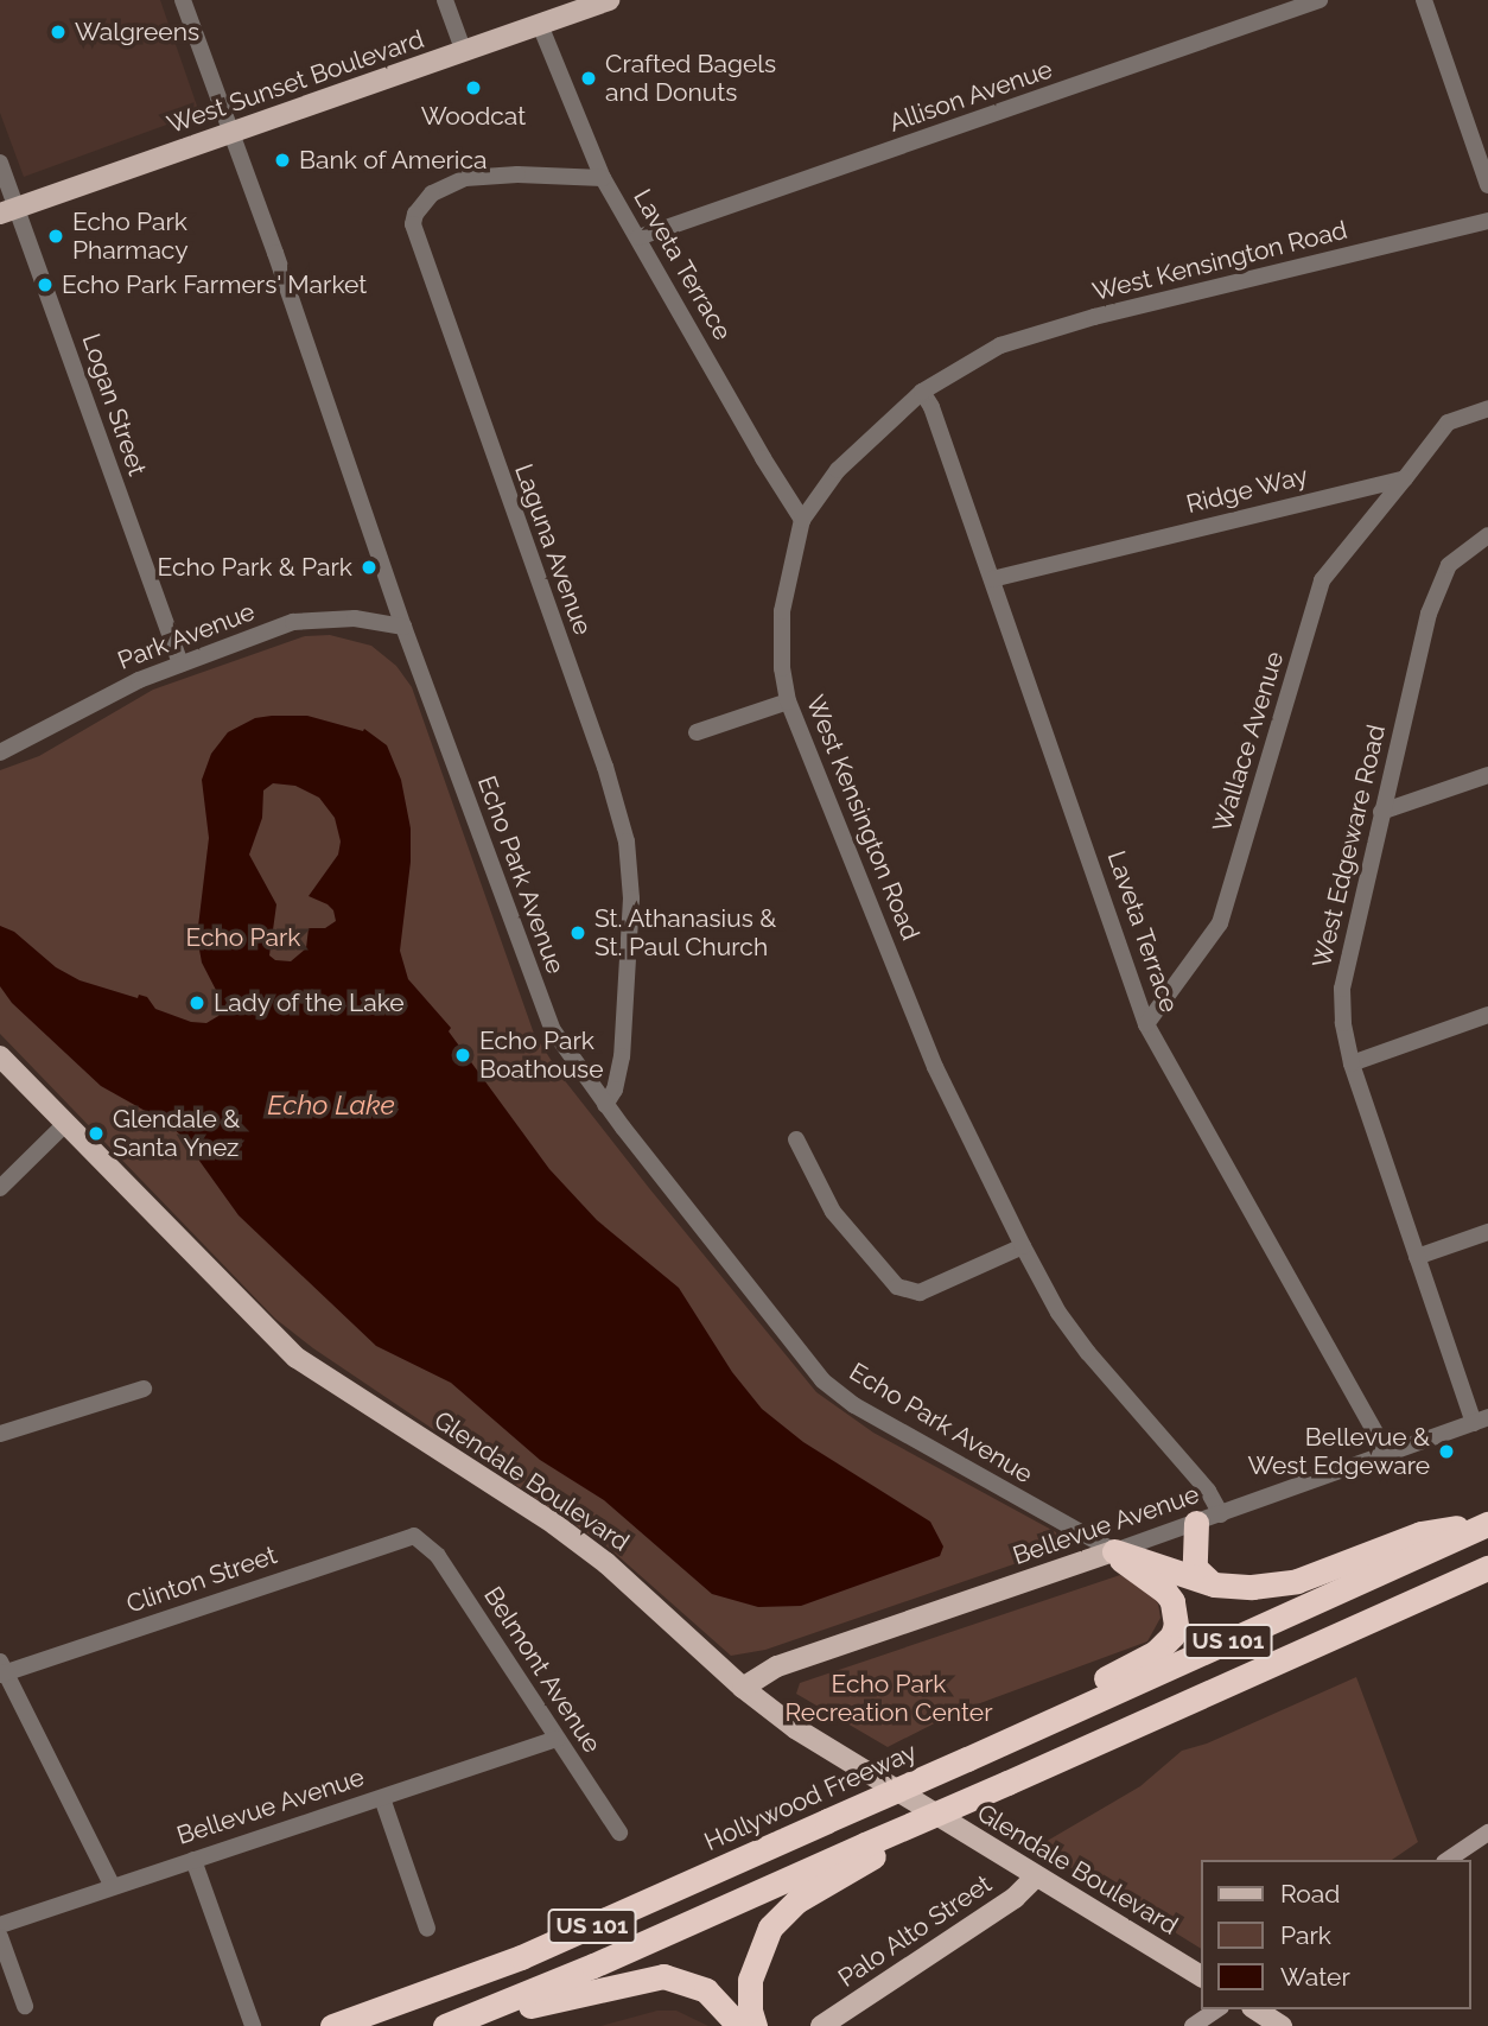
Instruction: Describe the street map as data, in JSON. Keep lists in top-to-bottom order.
{
  "streets": {
    "highway": ["US 101", "Hollywood Freeway"],
    "main road": [
      "West Sunset Boulevard",
      "Glendale Boulevard",
      "Bellevue Avenue",
      "Palo Alto Street"
    ],
    "street": [
      "Allison Avenue",
      "West Kensington Road",
      "Laveta Terrace",
      "Logan Street",
      "Ridge Way",
      "Laguna Avenue",
      "Park Avenue",
      "Wallace Avenue",
      "West Edgeware Road",
      "Echo Park Avenue",
      "Clinton Street",
      "Belmont Avenue"
    ]
  },
  "crossings": [
    ["West Sunset Boulevard", "Laveta Terrace"],
    ["West Sunset Boulevard", "Logan Street"],
    ["West Sunset Boulevard", "Echo Park Avenue"],
    ["Allison Avenue", "Laveta Terrace"],
    ["West Kensington Road", "Laveta Terrace"],
    ["West Kensington Road", "Bellevue Avenue"],
    ["Laveta Terrace", "Ridge Way"],
    ["Laveta Terrace", "Laguna Avenue"],
    ["Laveta Terrace", "Wallace Avenue"],
    ["Laveta Terrace", "Bellevue Avenue"],
    ["Logan Street", "Park Avenue"],
    ["Ridge Way", "Wallace Avenue"],
    ["Laguna Avenue", "Echo Park Avenue"],
    ["Park Avenue", "Echo Park Avenue"],
    ["West Edgeware Road", "Bellevue Avenue"],
    ["Echo Park Avenue", "Bellevue Avenue"],
    ["Glendale Boulevard", "Bellevue Avenue"],
    ["Glendale Boulevard", "Palo Alto Street"],
    ["Bellevue Avenue", "Belmont Avenue"],
    ["Clinton Street", "Belmont Avenue"]
  ],
  "water": ["Echo Lake"],
  "parks": ["Echo Park", "Echo Park Recreation Center"],
  "places": [
    "Walgreens",
    "Crafted Bagels and Donuts",
    "Woodcat",
    "Bank of America",
    "Echo Park Pharmacy",
    "Echo Park Farmers' Market",
    "Echo Park & Park",
    "St. Athanasius & St. Paul Church",
    "Lady of the Lake",
    "Echo Park Boathouse",
    "Glendale & Santa Ynez",
    "Bellevue & West Edgeware"
  ],
  "legend": ["Road", "Park", "Water"]
}
